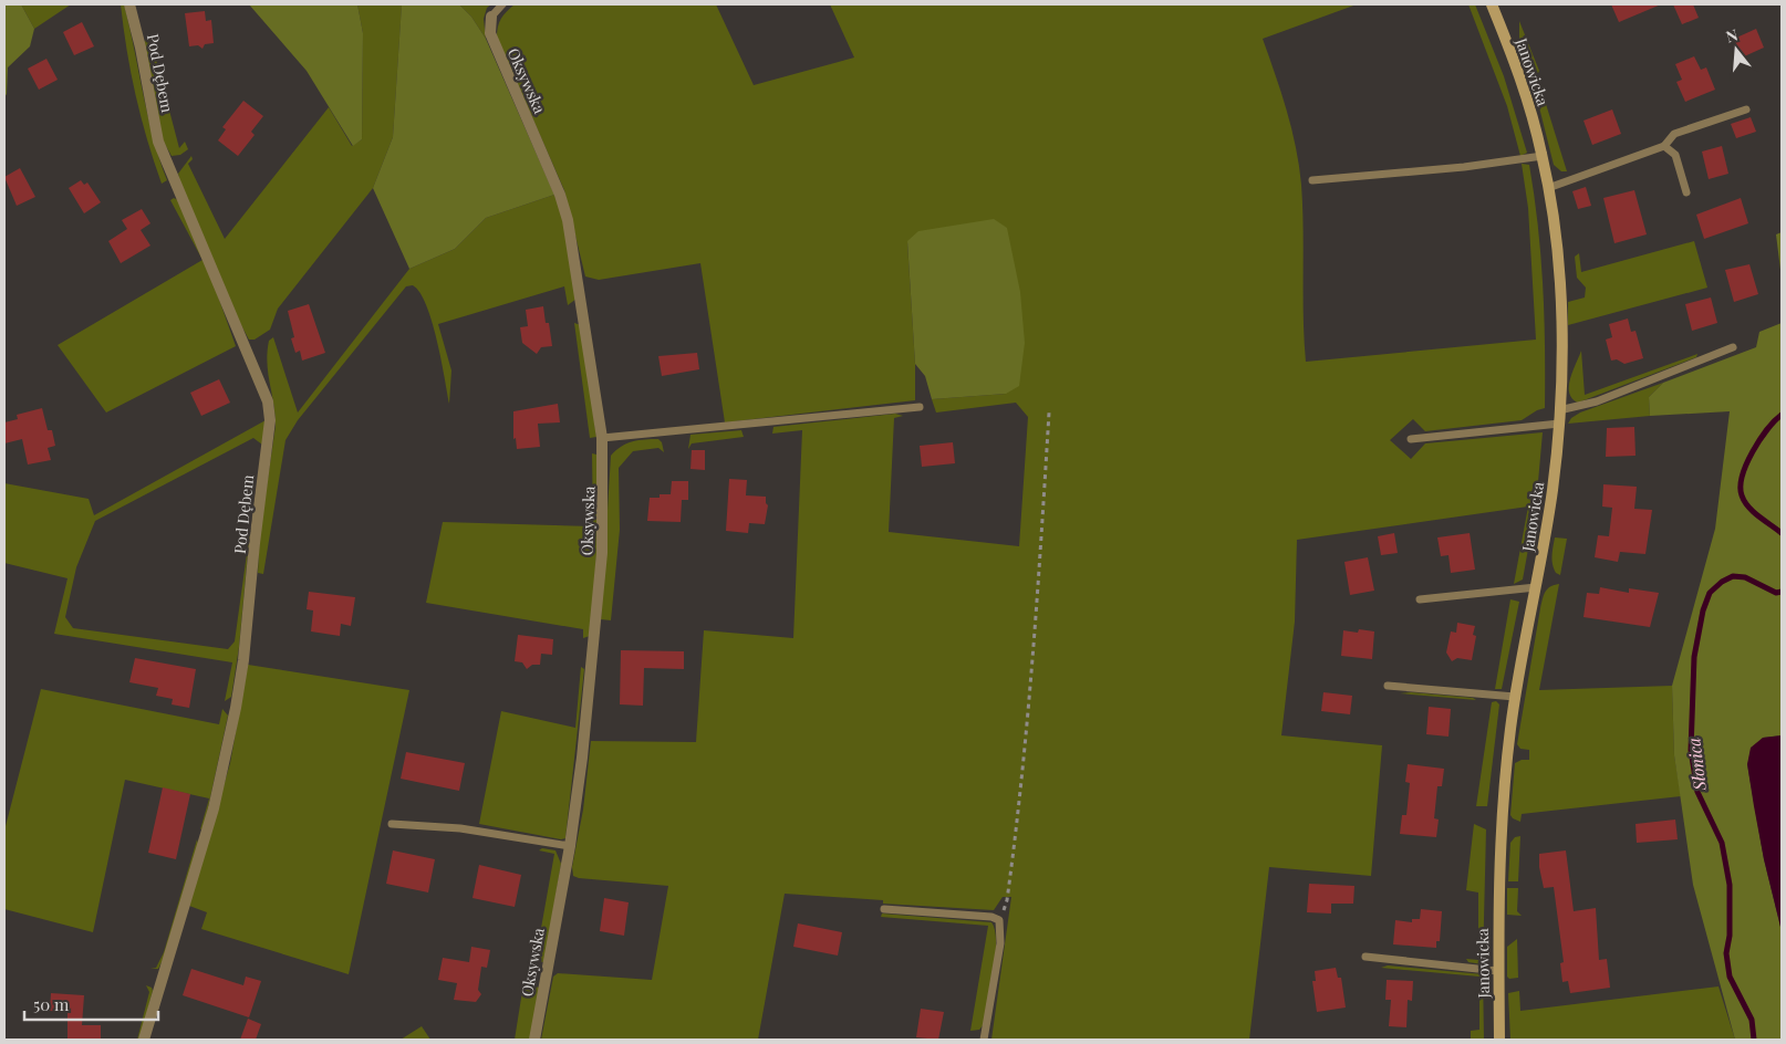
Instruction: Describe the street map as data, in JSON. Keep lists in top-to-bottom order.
{
  "streets": {
    "street": ["Janowicka", "Pod Dębem", "Oksywska"]
  },
  "water": ["Słonica"],
  "scale_bar": "50 m",
  "north": "top"
}
